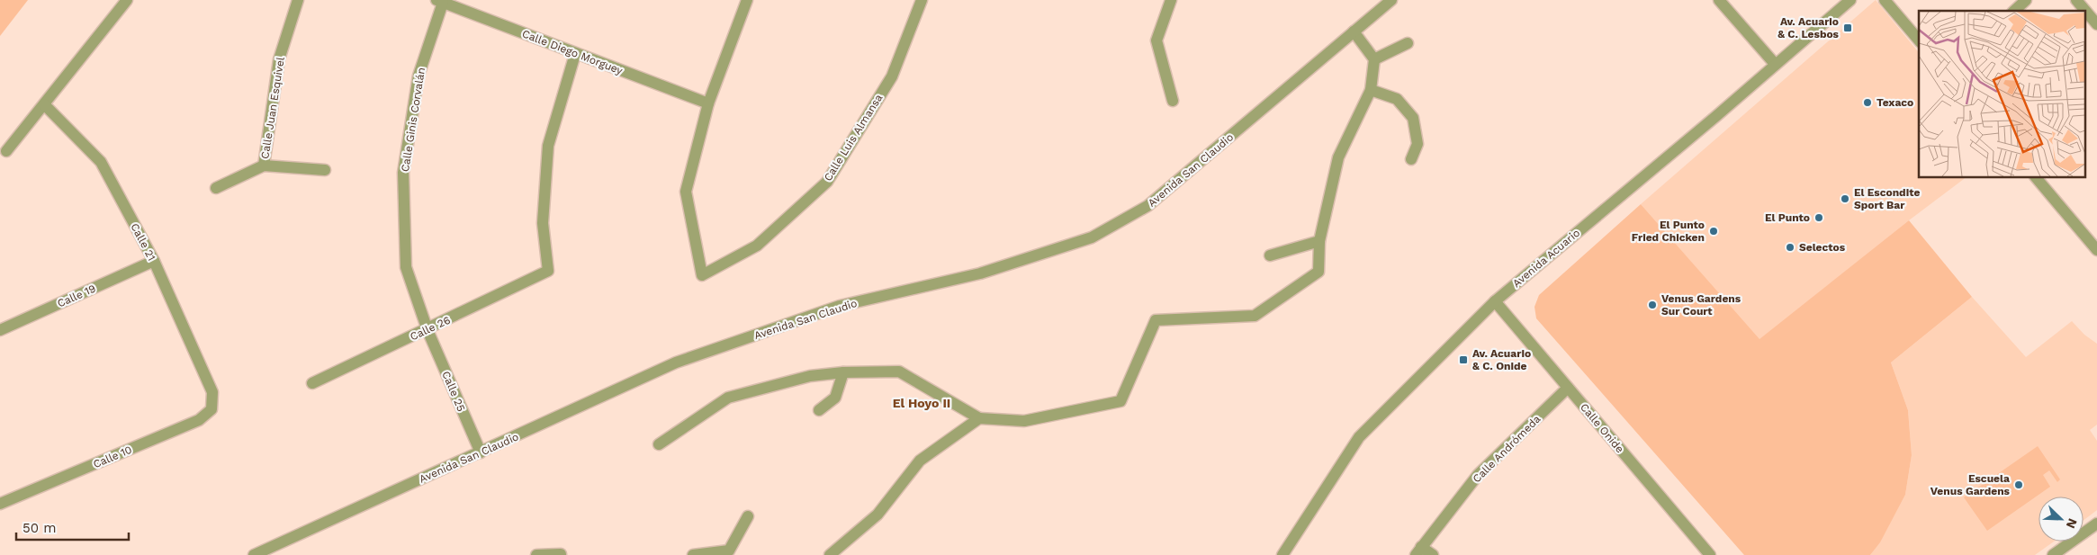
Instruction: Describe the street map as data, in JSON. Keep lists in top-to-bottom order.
{
  "streets": {
    "street": [
      "Calle Diego Morguey",
      "Calle Juan Esquivel",
      "Calle Ginis Corvalán",
      "Calle Luis Almansa",
      "Avenida San Claudio",
      "Calle 21",
      "Avenida Acuario",
      "Calle 19",
      "Calle 26",
      "Calle 25",
      "Calle Onide",
      "Calle Andrómeda",
      "Calle 10"
    ]
  },
  "crossings": [
    ["Calle Diego Morguey", "Calle Ginis Corvalán"],
    ["Calle Diego Morguey", "Calle Luis Almansa"],
    ["Calle Diego Morguey", "Calle 26"],
    ["Calle Ginis Corvalán", "Calle 26"],
    ["Calle Ginis Corvalán", "Calle 25"],
    ["Avenida San Claudio", "Calle 25"],
    ["Calle 21", "Calle 19"],
    ["Calle 21", "Calle 10"],
    ["Avenida Acuario", "Calle Onide"],
    ["Calle 26", "Calle 25"],
    ["Calle Onide", "Calle Andrómeda"]
  ],
  "districts": ["El Hoyo II"],
  "places": {
    "transit": ["Av. Acuario & C. Lesbos", "Av. Acuario & C. Onide"],
    "other": [
      "Texaco",
      "El Escondite Sport Bar",
      "El Punto",
      "El Punto Fried Chicken",
      "Selectos",
      "Venus Gardens Sur Court",
      "Escuela Venus Gardens"
    ]
  },
  "scale_bar": "50 m",
  "north": "bottom right"
}
